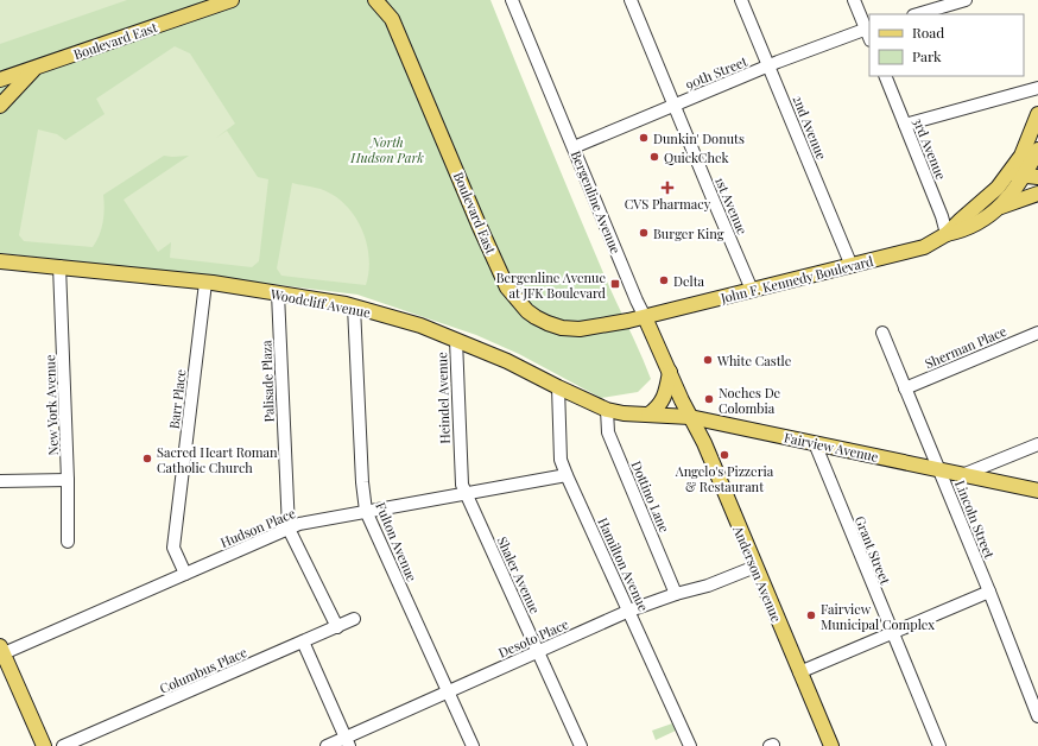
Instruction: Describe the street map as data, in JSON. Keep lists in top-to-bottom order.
{
  "streets": {
    "main road": [
      "Boulevard East",
      "Bergenline Avenue",
      "John F. Kennedy Boulevard",
      "Woodcliff Avenue",
      "Fairview Avenue",
      "Anderson Avenue"
    ],
    "street": [
      "90th Street",
      "2nd Avenue",
      "3rd Avenue",
      "1st Avenue",
      "Sherman Place",
      "Palisade Plaza",
      "Heindel Avenue",
      "Barr Place",
      "New York Avenue",
      "Dottino Lane",
      "Lincoln Street",
      "Hudson Place",
      "Fulton Avenue",
      "Grant Street",
      "Hamilton Avenue",
      "Shaler Avenue",
      "Desoto Place",
      "Columbus Place"
    ]
  },
  "crossings": [
    ["Boulevard East", "Bergenline Avenue"],
    ["Boulevard East", "John F. Kennedy Boulevard"],
    ["90th Street", "2nd Avenue"],
    ["90th Street", "Bergenline Avenue"],
    ["90th Street", "1st Avenue"],
    ["2nd Avenue", "John F. Kennedy Boulevard"],
    ["3rd Avenue", "John F. Kennedy Boulevard"],
    ["Bergenline Avenue", "John F. Kennedy Boulevard"],
    ["Bergenline Avenue", "Anderson Avenue"],
    ["1st Avenue", "John F. Kennedy Boulevard"],
    ["Woodcliff Avenue", "Palisade Plaza"],
    ["Woodcliff Avenue", "Heindel Avenue"],
    ["Woodcliff Avenue", "Barr Place"],
    ["Woodcliff Avenue", "New York Avenue"],
    ["Woodcliff Avenue", "Fairview Avenue"],
    ["Woodcliff Avenue", "Dottino Lane"],
    ["Woodcliff Avenue", "Fulton Avenue"],
    ["Woodcliff Avenue", "Hamilton Avenue"],
    ["Sherman Place", "Lincoln Street"],
    ["Palisade Plaza", "Hudson Place"],
    ["Palisade Plaza", "Columbus Place"],
    ["Heindel Avenue", "Hudson Place"],
    ["Heindel Avenue", "Shaler Avenue"],
    ["Barr Place", "Hudson Place"],
    ["Fairview Avenue", "Lincoln Street"],
    ["Fairview Avenue", "Grant Street"],
    ["Fairview Avenue", "Anderson Avenue"],
    ["Dottino Lane", "Desoto Place"],
    ["Hudson Place", "Fulton Avenue"],
    ["Hudson Place", "Hamilton Avenue"],
    ["Hudson Place", "Shaler Avenue"],
    ["Fulton Avenue", "Desoto Place"],
    ["Hamilton Avenue", "Desoto Place"],
    ["Anderson Avenue", "Desoto Place"],
    ["Shaler Avenue", "Desoto Place"]
  ],
  "parks": ["North Hudson Park"],
  "places": {
    "other": [
      "Dunkin' Donuts",
      "QuickChek",
      "Burger King",
      "Delta",
      "White Castle",
      "Noches De Colombia",
      "Angelo's Pizzeria & Restaurant",
      "Sacred Heart Roman Catholic Church",
      "Fairview Municipal Complex"
    ],
    "health": ["CVS Pharmacy"],
    "transit": ["Bergenline Avenue at JFK Boulevard"]
  },
  "legend": ["Road", "Park"]
}
